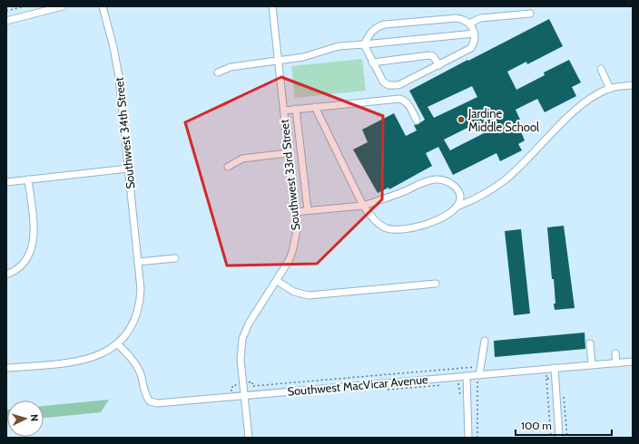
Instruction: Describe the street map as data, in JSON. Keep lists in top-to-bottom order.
{
  "streets": {
    "street": ["Southwest 34th Street", "Southwest 33rd Street", "Southwest MacVicar Avenue"]
  },
  "crossings": [
    ["Southwest 34th Street", "Southwest MacVicar Avenue"],
    ["Southwest 33rd Street", "Southwest MacVicar Avenue"]
  ],
  "places": ["Jardine Middle School"],
  "scale_bar": "100 m",
  "north": "right"
}
